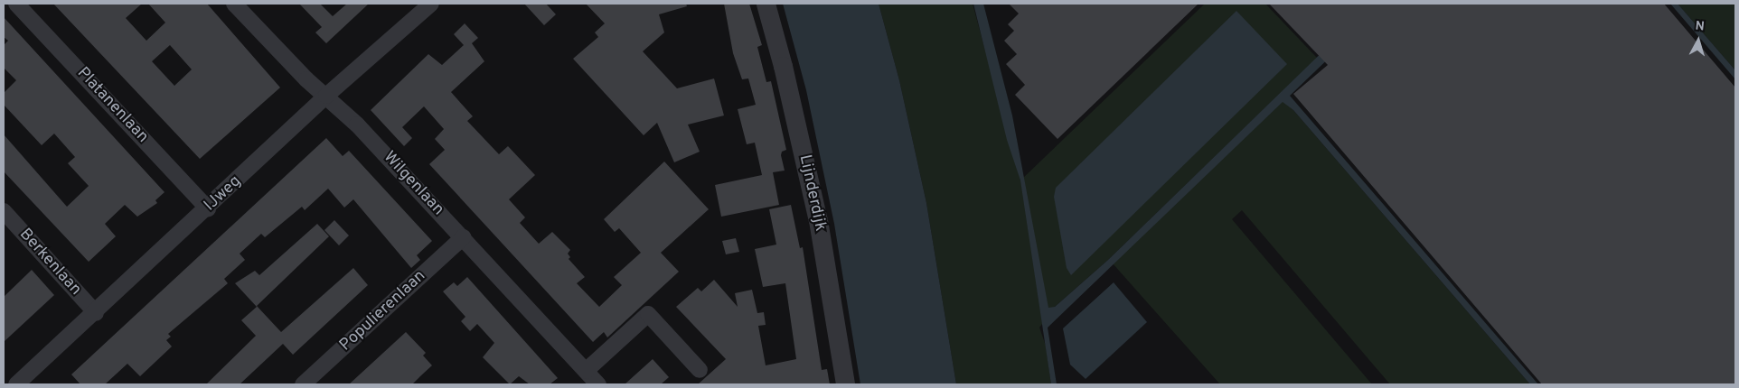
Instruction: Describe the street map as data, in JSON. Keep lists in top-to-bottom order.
{
  "streets": {
    "street": [
      "Platanenlaan",
      "Wilgenlaan",
      "Lijnderdijk",
      "IJweg",
      "Berkenlaan",
      "Populierenlaan"
    ]
  },
  "crossings": [
    ["Platanenlaan", "IJweg"],
    ["Wilgenlaan", "IJweg"],
    ["Wilgenlaan", "Populierenlaan"],
    ["IJweg", "Berkenlaan"]
  ],
  "north": "top"
}
